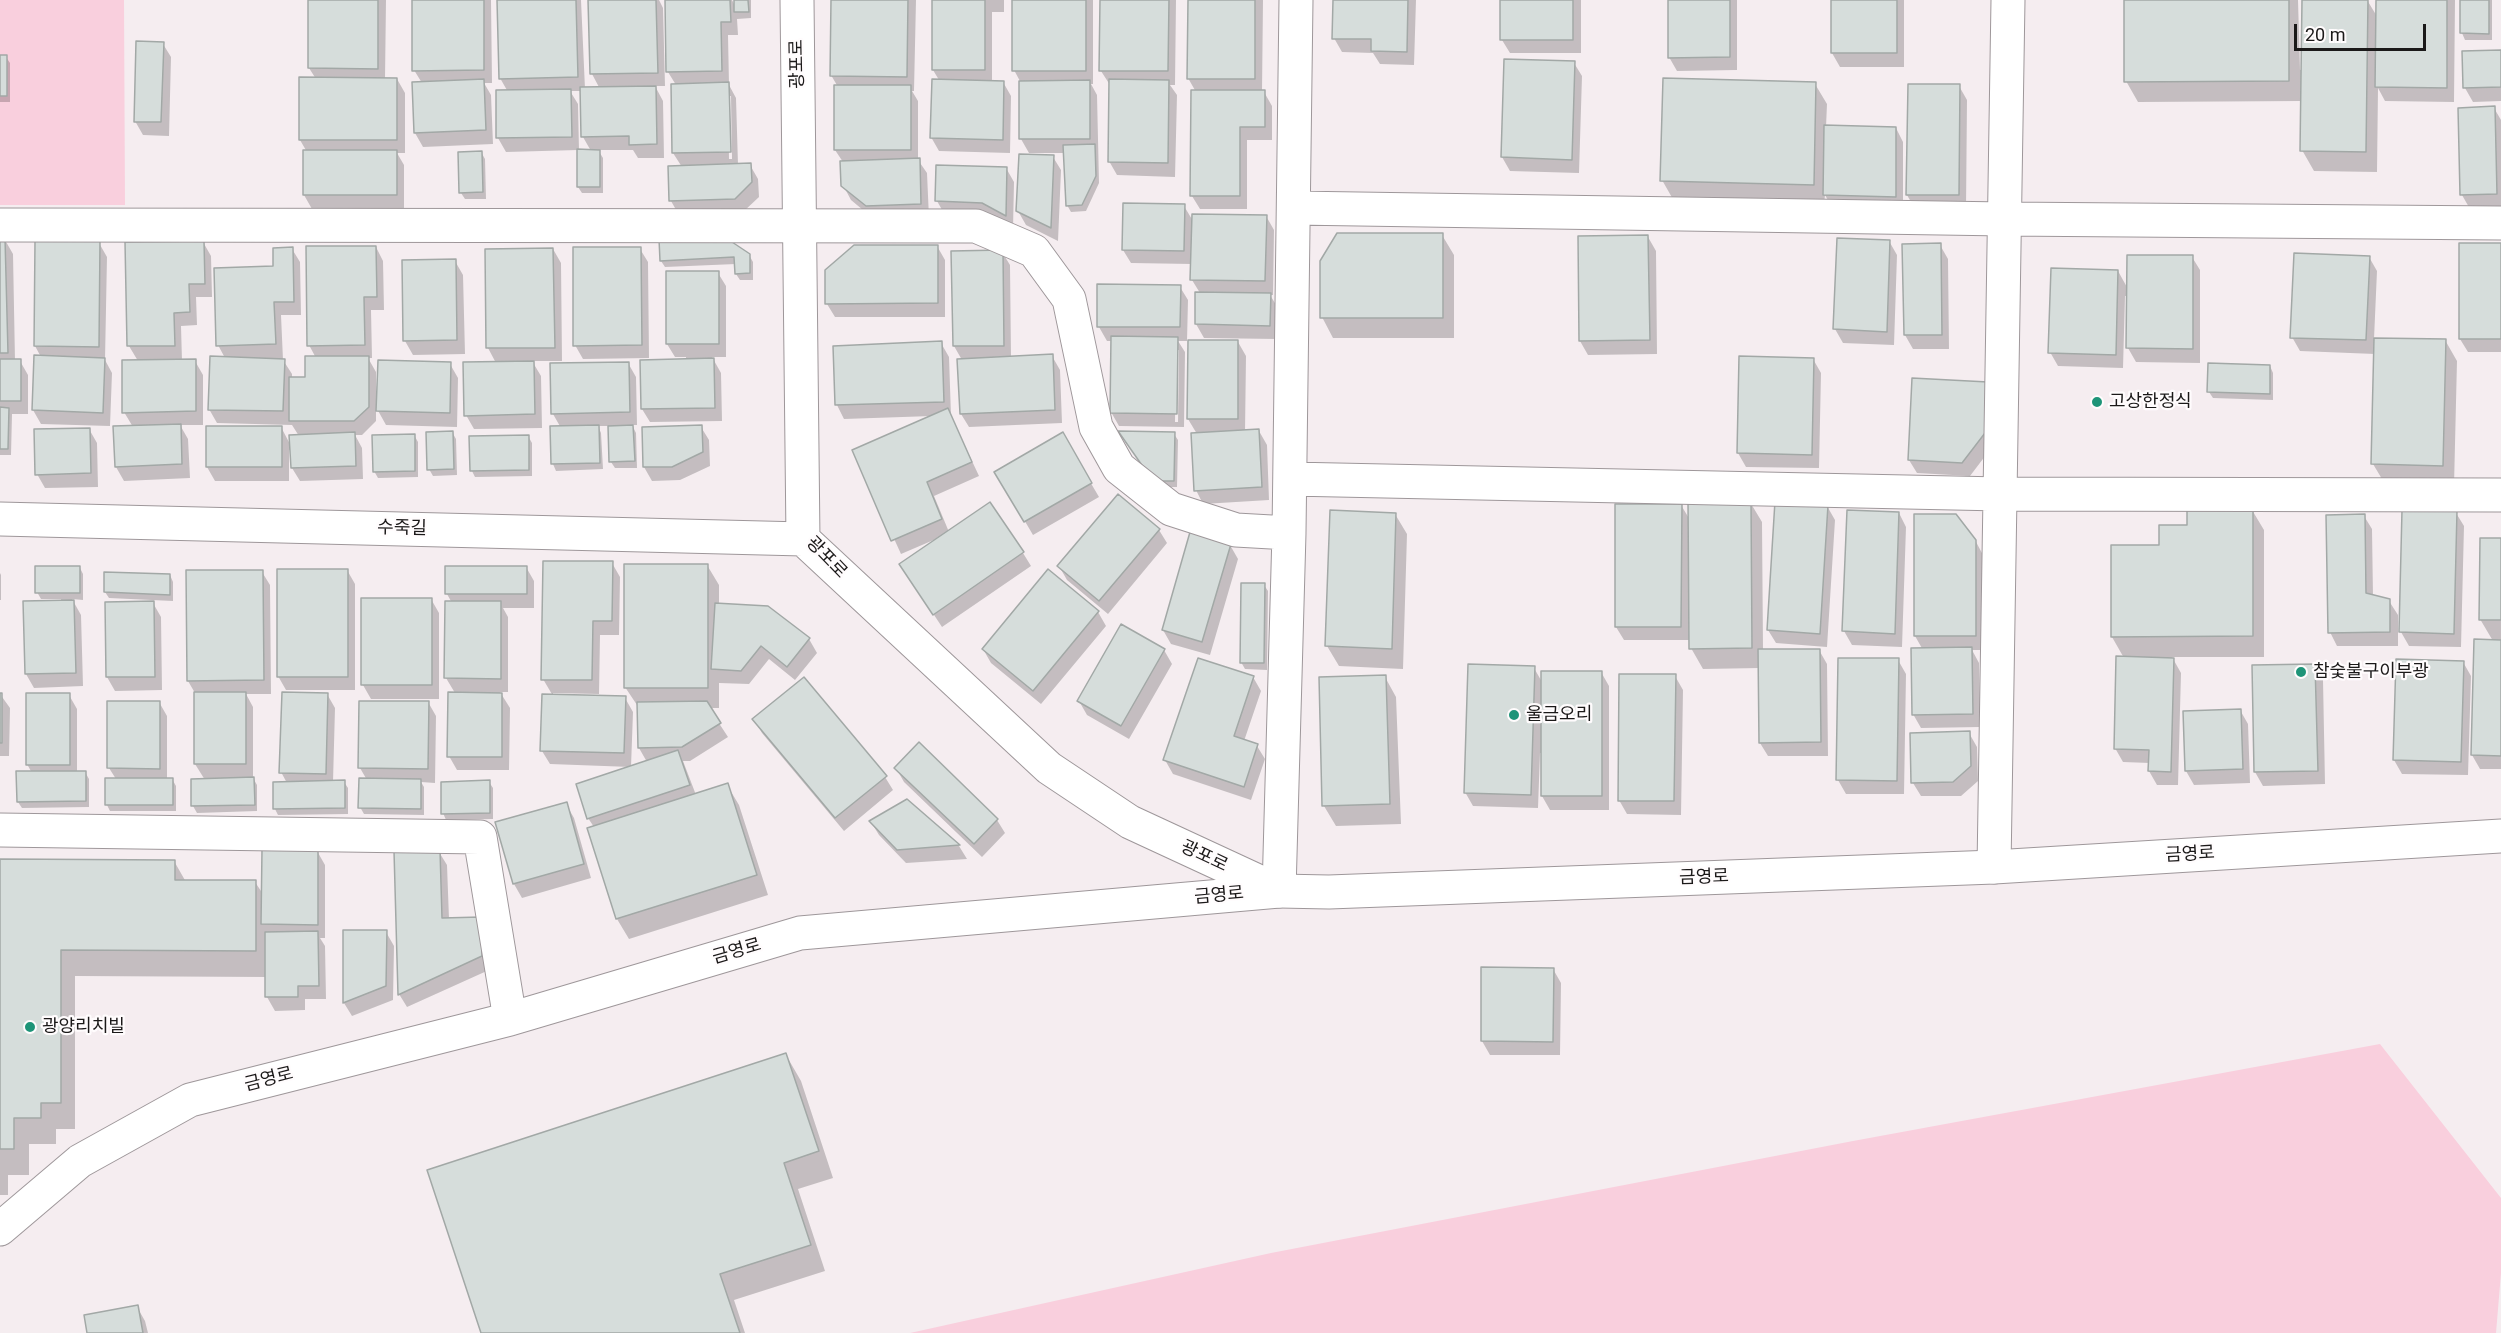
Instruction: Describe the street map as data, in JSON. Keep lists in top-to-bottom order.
{
  "streets": {
    "street": ["광포로", "수죽길", "금영로"]
  },
  "crossings": [
    ["광포로", "수죽길"],
    ["광포로", "금영로"]
  ],
  "places": [
    "고상한정식",
    "참숯불구이부광",
    "울금오리",
    "광양리치빌"
  ],
  "scale_bar": "20 m"
}
